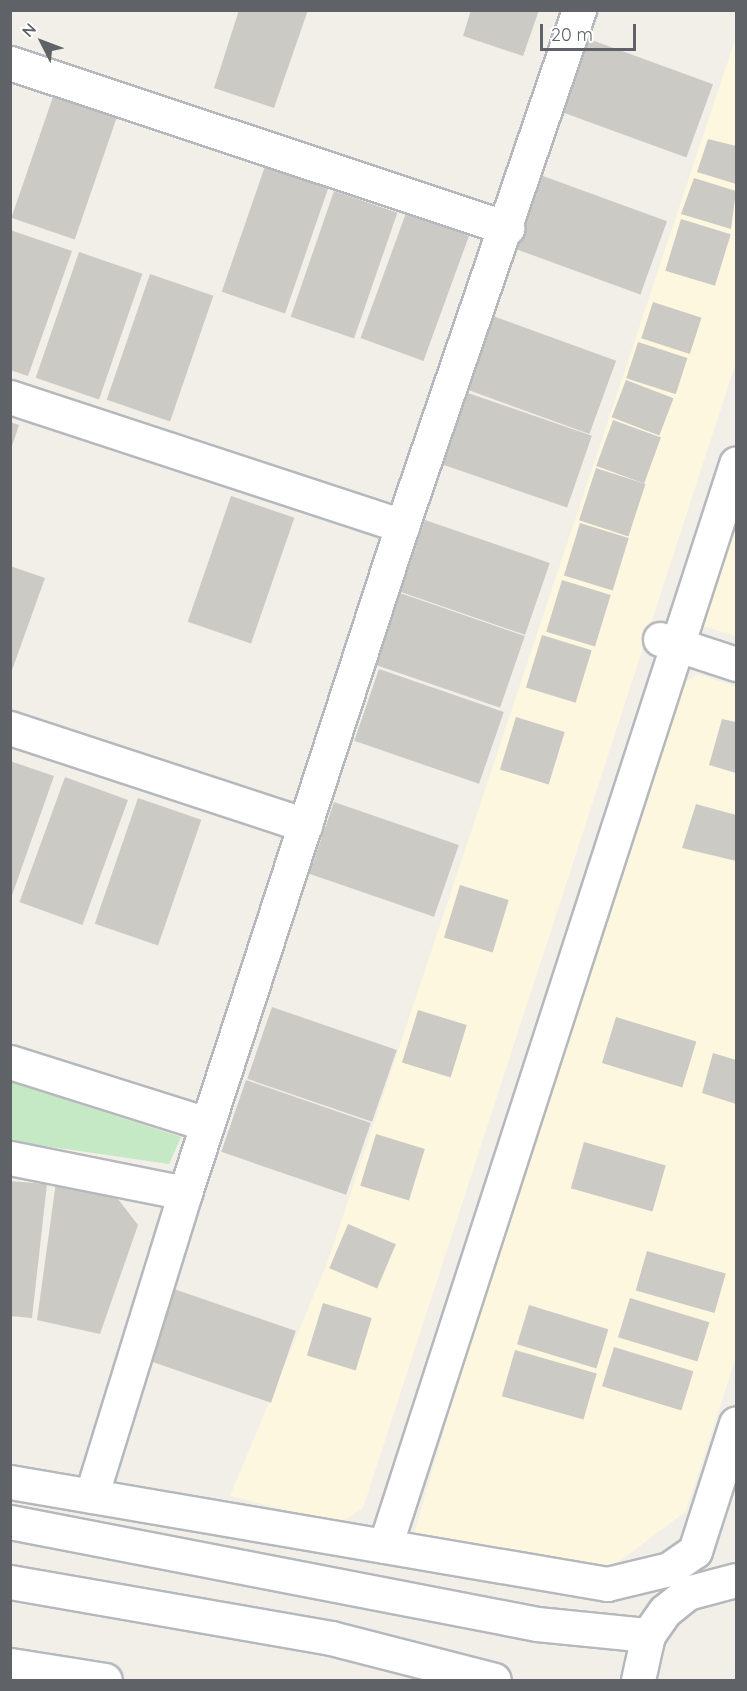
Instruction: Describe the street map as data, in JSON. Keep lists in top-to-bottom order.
{
  "scale_bar": "20 m",
  "north": "top left"
}
